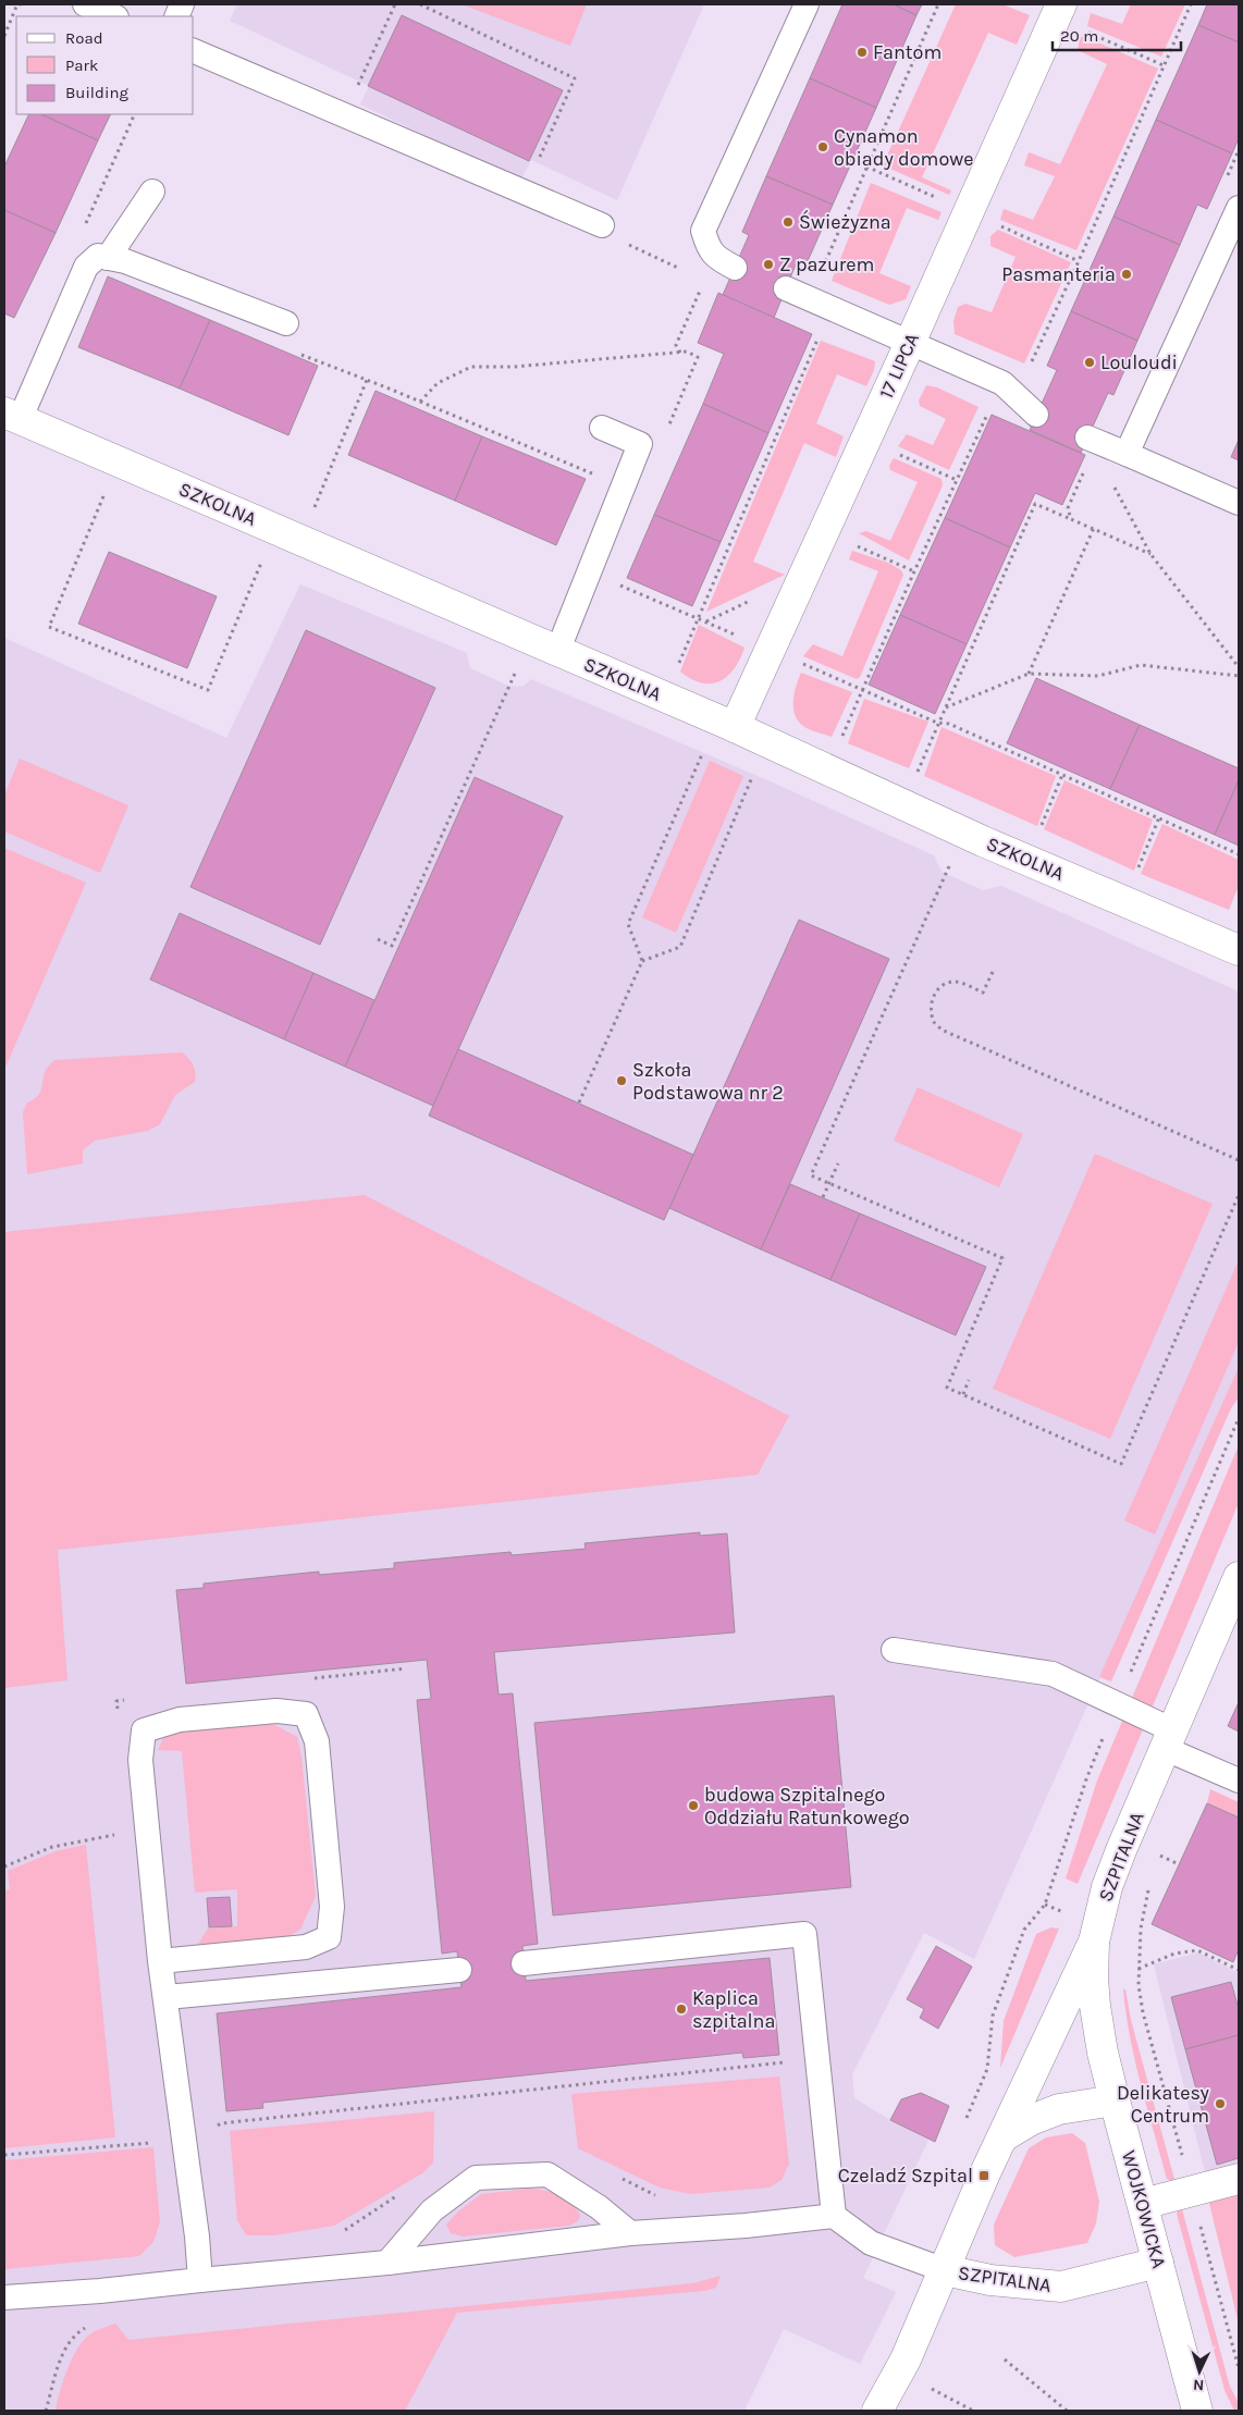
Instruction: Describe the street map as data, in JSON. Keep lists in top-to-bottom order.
{
  "streets": {
    "street": [
      "17 LIPCA",
      "SZKOLNA",
      "SZPITALNA",
      "WOJKOWICKA"
    ]
  },
  "crossings": [
    ["17 LIPCA", "SZKOLNA"],
    ["SZPITALNA", "WOJKOWICKA"]
  ],
  "places": {
    "other": [
      "Fantom",
      "Cynamon obiady domowe",
      "Świeżyzna",
      "Z pazurem",
      "Pasmanteria",
      "Louloudi",
      "Szkoła Podstawowa nr 2",
      "budowa Szpitalnego Oddziału Ratunkowego",
      "Kaplica szpitalna",
      "Delikatesy Centrum"
    ],
    "transit": ["Czeladź Szpital"]
  },
  "legend": ["Road", "Park", "Building"],
  "scale_bar": "20 m",
  "north": "bottom"
}
